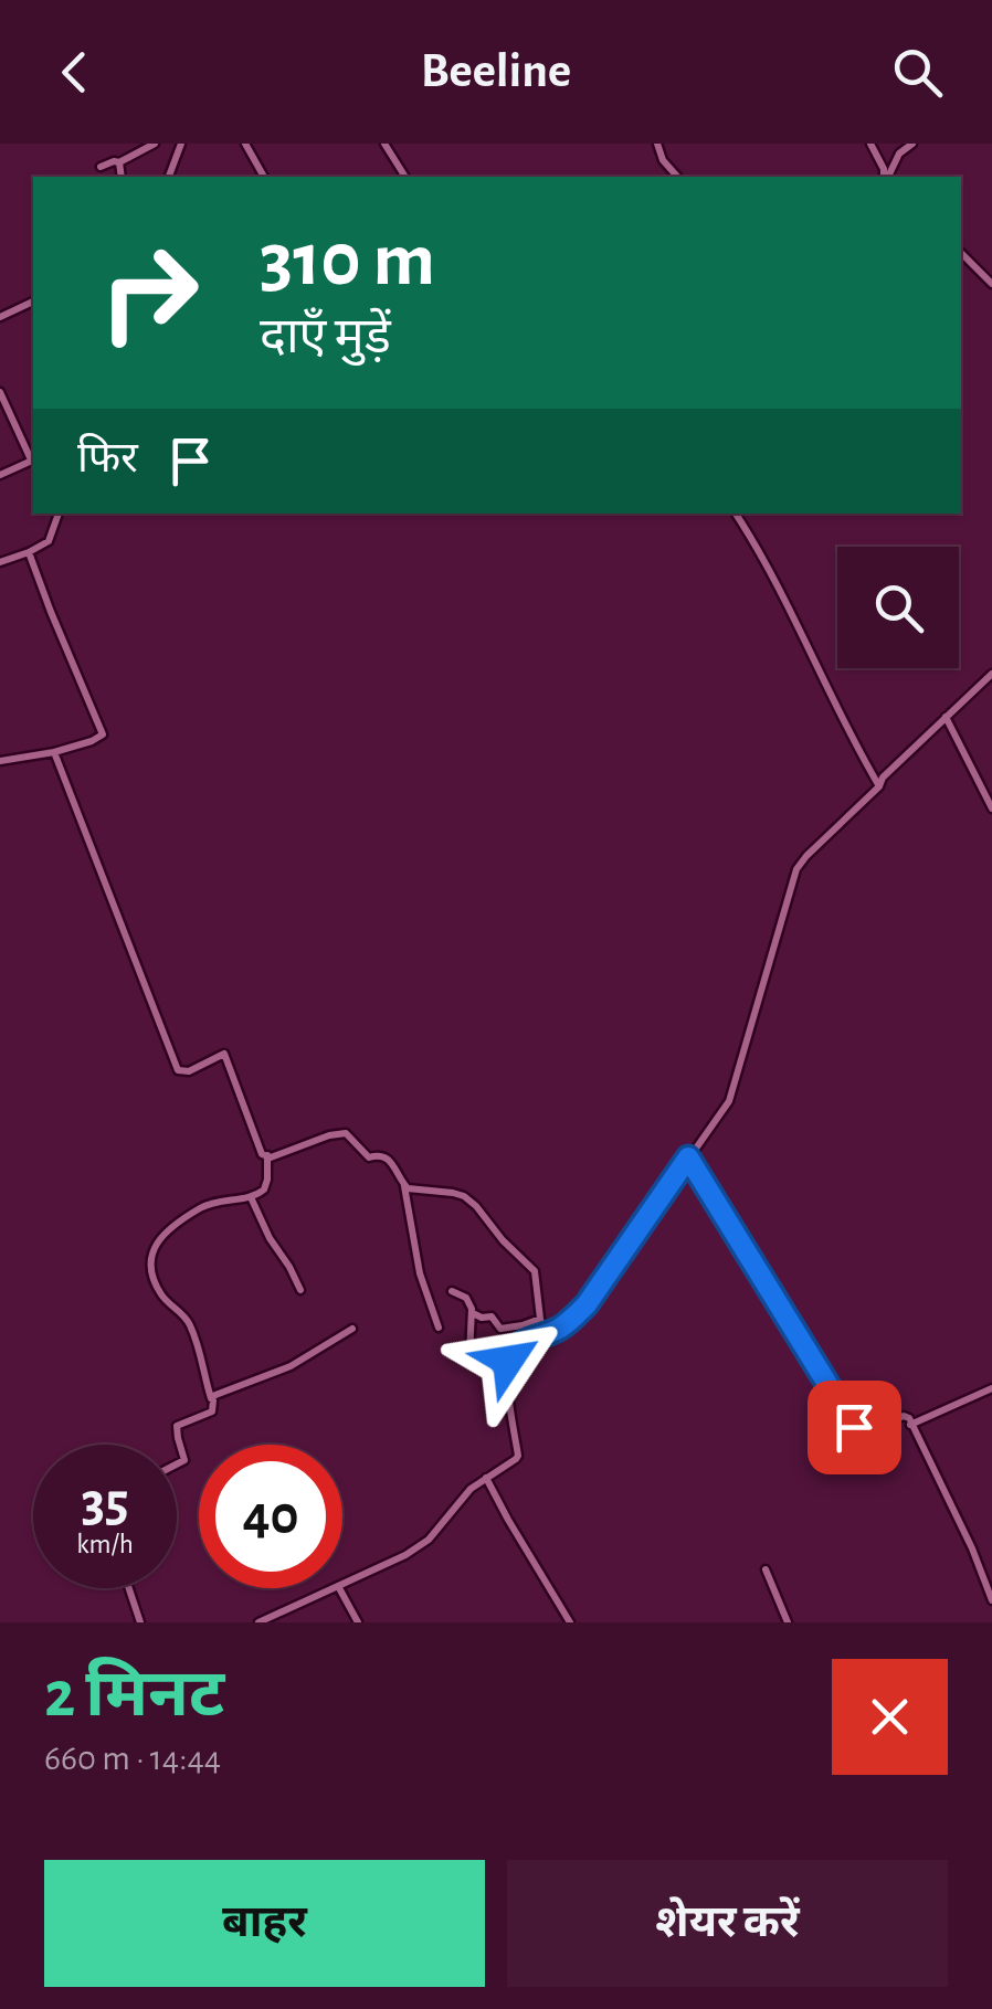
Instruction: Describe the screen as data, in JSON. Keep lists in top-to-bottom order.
{
  "page": {
    "header": "Beeline",
    "turn": ["310 m", "दाएँ मुड़ें"],
    "then": "फिर",
    "speed": "35 km/h",
    "limit": "40",
    "heading": ["2 मिनट", "660 m · 14:44"],
    "buttons": ["बाहर", "शेयर करें"]
  }
}
